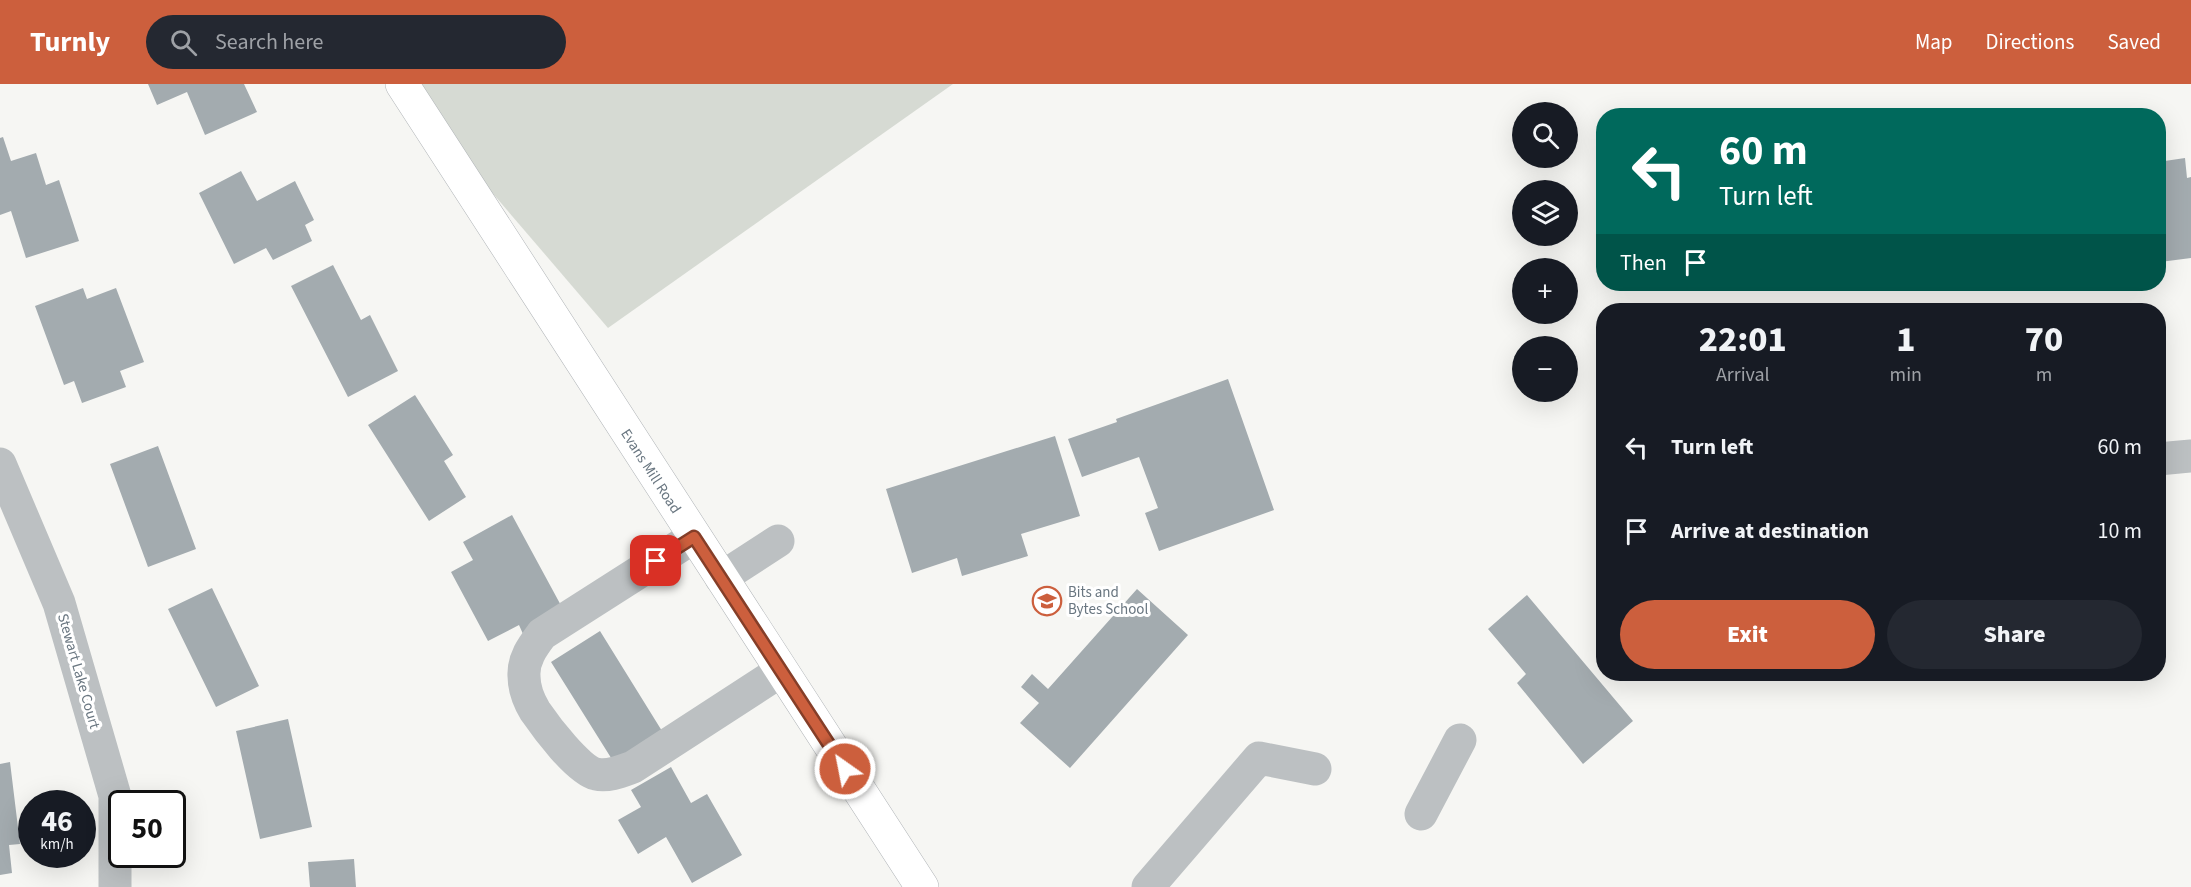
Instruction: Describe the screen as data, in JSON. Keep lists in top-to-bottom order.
{
  "streets": {
    "main road": ["Evans Mill Road"],
    "street": ["Stewart Lake Court"]
  },
  "places": {
    "school or university": ["Bits and Bytes School"]
  },
  "page": {
    "header": "Turnly",
    "search": "Search here",
    "nav": ["Map", "Directions", "Saved"],
    "map_buttons": ["+", "−"],
    "turn": ["60 m", "Turn left"],
    "then": "Then",
    "eta": [
      "22:01",
      "Arrival",
      "1",
      "min",
      "70",
      "m"
    ],
    "list": [
      {
        "name": "Turn left",
        "value": "60 m"
      },
      {
        "name": "Arrive at destination",
        "value": "10 m"
      }
    ],
    "buttons": ["Exit", "Share"],
    "speed": "46 km/h",
    "limit": "50"
  }
}
